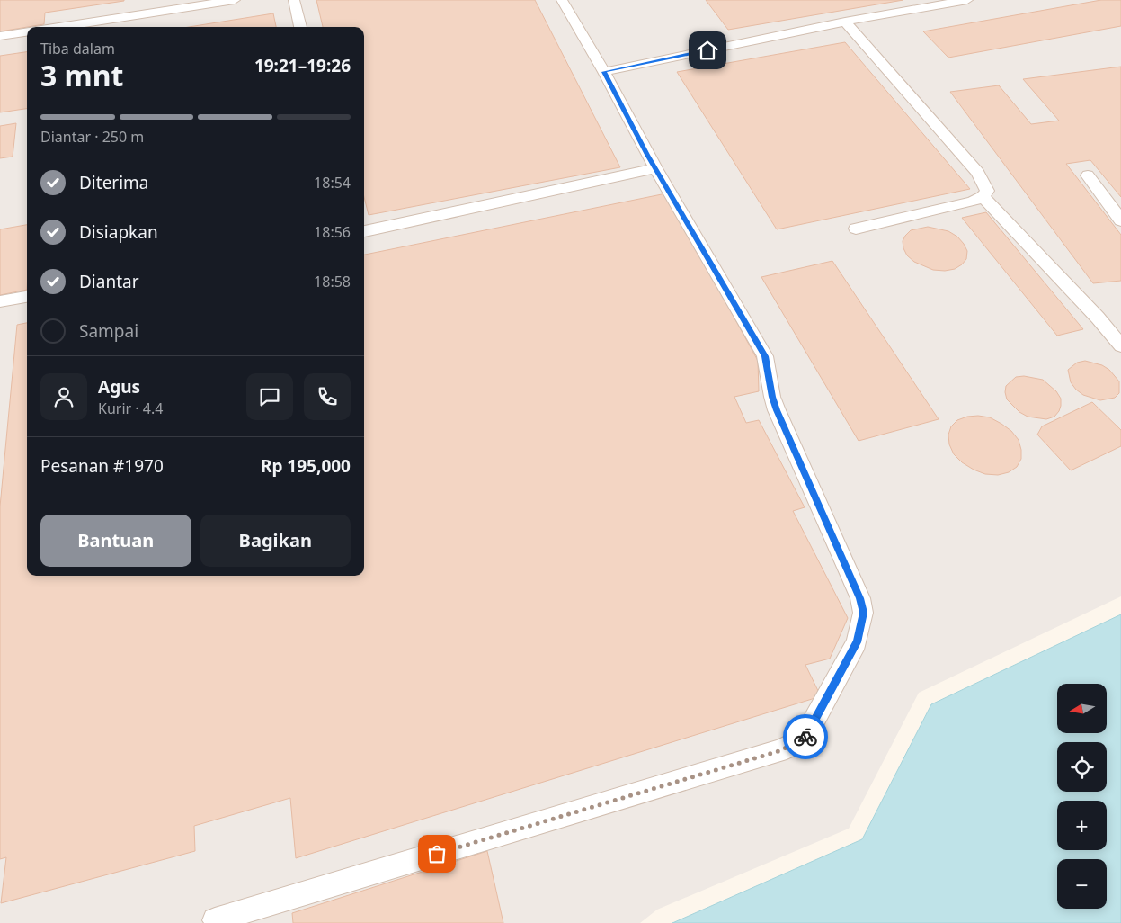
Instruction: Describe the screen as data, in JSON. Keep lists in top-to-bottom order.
{
  "north": "left",
  "page": {
    "heading": ["3 mnt", "Tiba dalam", "19:21–19:26"],
    "panel": [
      "Agus",
      "Kurir · 4.4",
      "Pesanan #1970",
      "Rp 195,000"
    ],
    "bar": "Diantar · 250 m",
    "list": [
      ["Diterima", "18:54"],
      ["Disiapkan", "18:56"],
      ["Diantar", "18:58"],
      "Sampai"
    ],
    "buttons": ["Bantuan", "Bagikan"],
    "map_buttons": ["+", "−"]
  }
}
